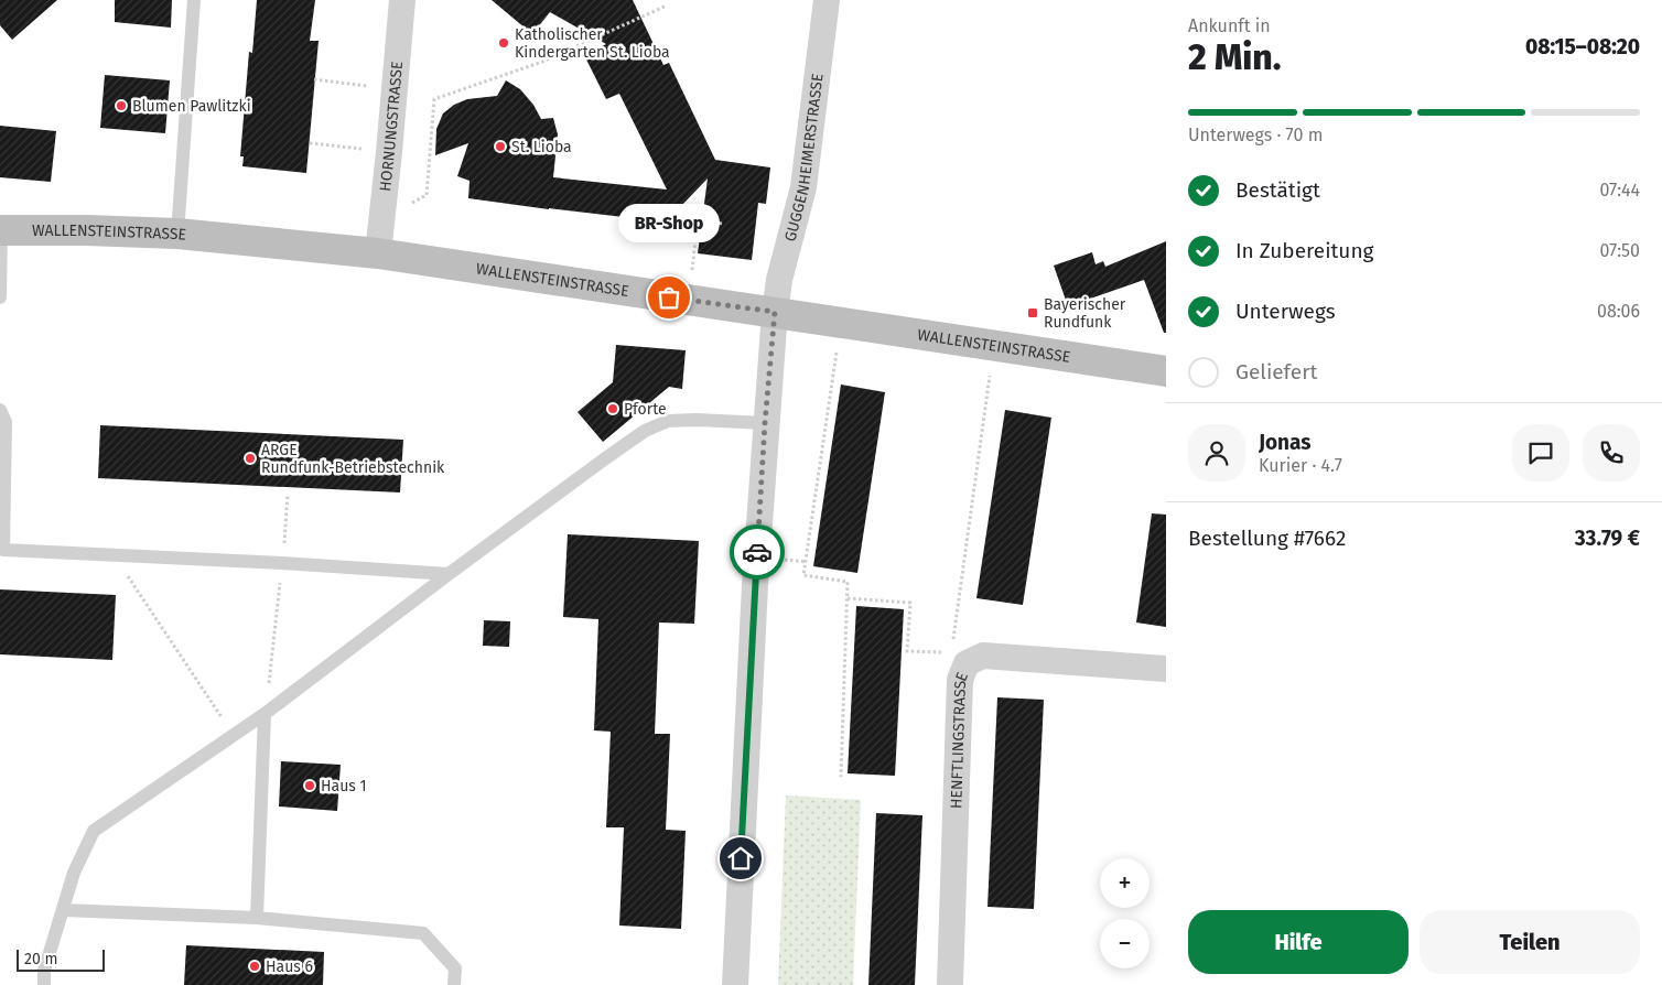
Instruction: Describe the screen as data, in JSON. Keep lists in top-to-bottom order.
{
  "streets": {
    "street": [
      "HORNUNGSTRASSE",
      "GUGGENHEIMERSTRASSE",
      "WALLENSTEINSTRASSE",
      "HENFTLINGSTRASSE"
    ]
  },
  "crossings": [
    ["HORNUNGSTRASSE", "WALLENSTEINSTRASSE"],
    ["GUGGENHEIMERSTRASSE", "WALLENSTEINSTRASSE"]
  ],
  "places": {
    "other": [
      "Katholischer Kindergarten St. Lioba",
      "Blumen Pawlitzki",
      "St. Lioba",
      "BR-Shop",
      "Pforte",
      "ARGE Rundfunk-Betriebstechnik",
      "Haus 1",
      "Haus 6"
    ],
    "transit": ["Bayerischer Rundfunk"]
  },
  "scale_bar": "20 m",
  "page": {
    "heading": ["2 Min.", "Ankunft in", "08:15–08:20"],
    "panel": [
      "Jonas",
      "Kurier · 4.7",
      "Bestellung #7662",
      "33.79 €"
    ],
    "bar": "Unterwegs · 70 m",
    "list": [
      ["Bestätigt", "07:44"],
      ["In Zubereitung", "07:50"],
      ["Unterwegs", "08:06"],
      "Geliefert"
    ],
    "bubble": "BR-Shop",
    "map_buttons": ["+", "−"],
    "buttons": ["Hilfe", "Teilen"],
    "scale": "20 m"
  }
}
